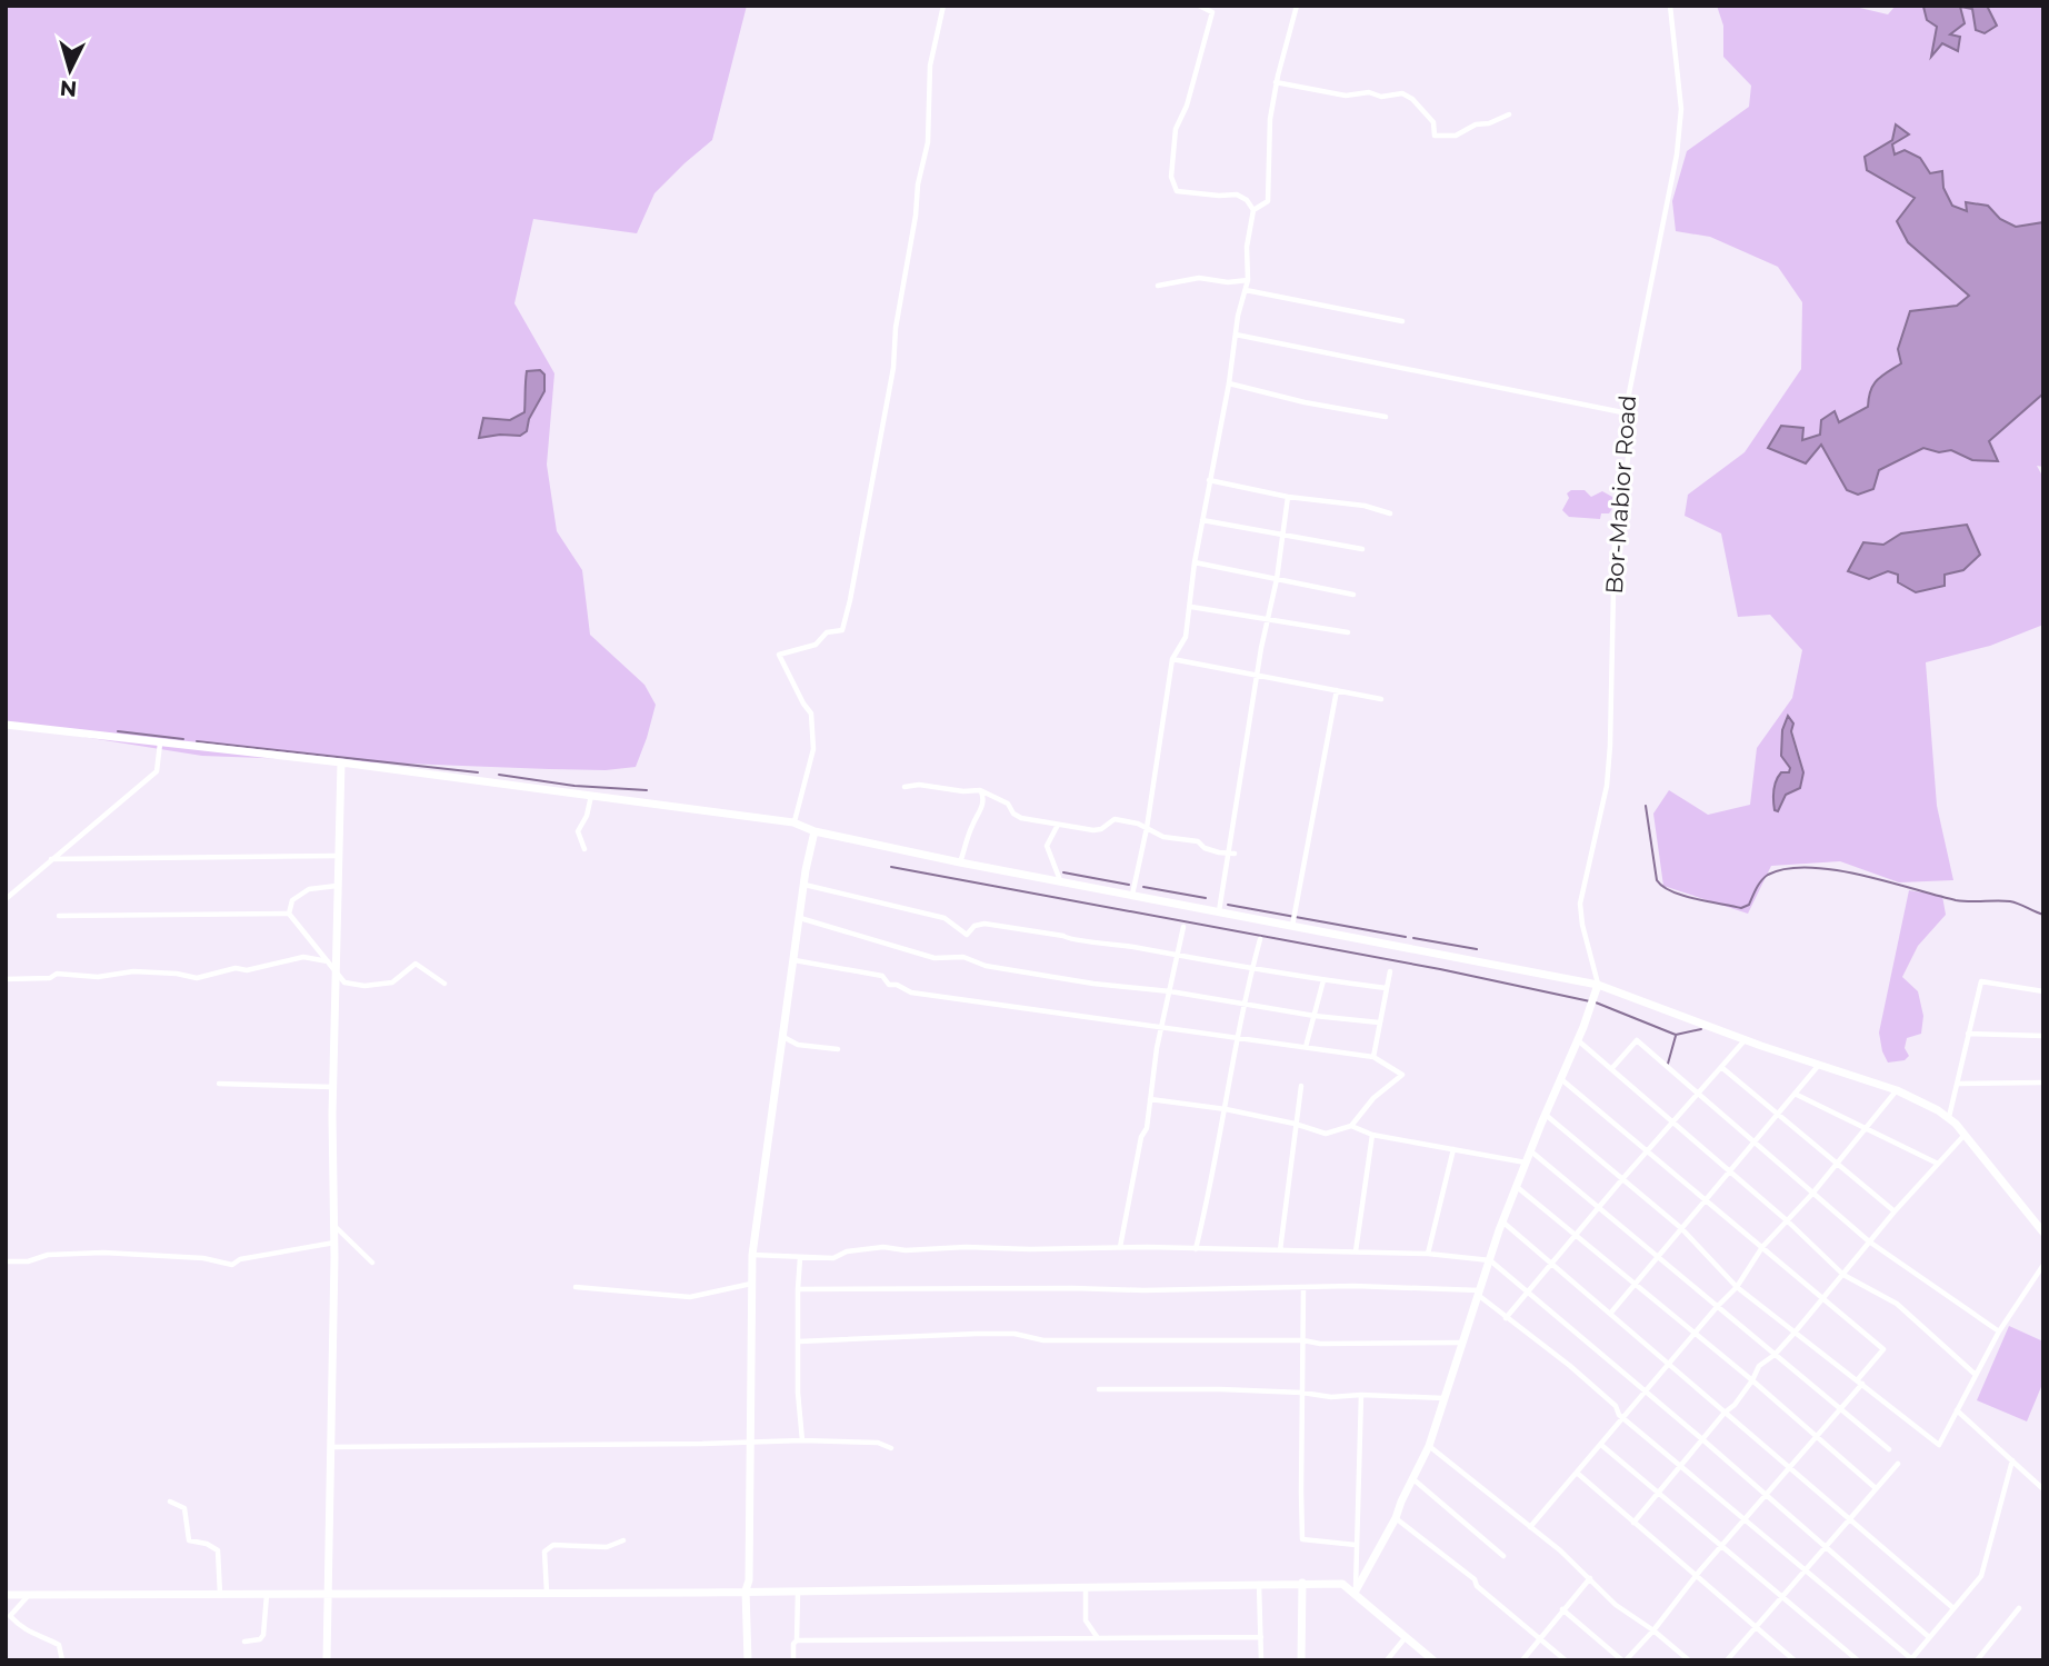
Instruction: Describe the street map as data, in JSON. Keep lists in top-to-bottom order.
{
  "streets": {
    "street": ["Bor-Mabior Road"]
  },
  "north": "bottom"
}
